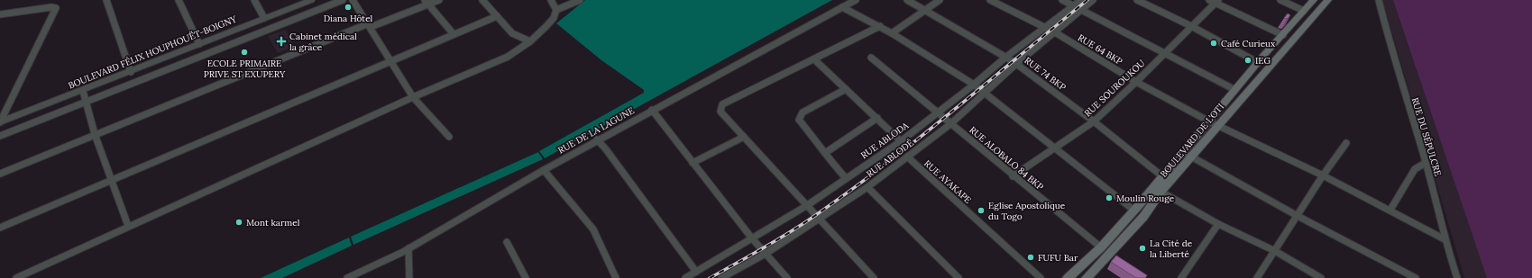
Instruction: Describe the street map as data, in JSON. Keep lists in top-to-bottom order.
{
  "streets": {
    "main road": ["BOULEVARD DE L'OTI"],
    "street": [
      "RUE 64 BKP",
      "BOULEVARD FÉLIX HOUPHOUËT-BOIGNY",
      "RUE 74 BKP",
      "RUE SOUROUKOU",
      "RUE DE LA LAGUNE",
      "RUE DU SÉPULCRE",
      "RUE ABLODA",
      "RUE ABLODÉ",
      "RUE ALOBALO 84 BKP",
      "RUE AYAKAPE"
    ]
  },
  "crossings": [
    ["RUE 64 BKP", "RUE SOUROUKOU"],
    ["RUE 64 BKP", "RUE DU SÉPULCRE"],
    ["RUE 64 BKP", "RUE ABLODA"],
    ["RUE 64 BKP", "BOULEVARD DE L'OTI"],
    ["RUE 64 BKP", "RUE ABLODÉ"],
    ["RUE 74 BKP", "RUE SOUROUKOU"],
    ["RUE 74 BKP", "RUE ABLODA"],
    ["RUE 74 BKP", "BOULEVARD DE L'OTI"],
    ["RUE 74 BKP", "RUE ABLODÉ"],
    ["RUE SOUROUKOU", "RUE ALOBALO 84 BKP"],
    ["RUE ABLODA", "RUE ALOBALO 84 BKP"],
    ["BOULEVARD DE L'OTI", "RUE ALOBALO 84 BKP"],
    ["RUE ABLODÉ", "RUE ALOBALO 84 BKP"],
    ["RUE ABLODÉ", "RUE AYAKAPE"]
  ],
  "places": {
    "other": [
      "Diana Hôtel",
      "Café Curieux",
      "ECOLE PRIMAIRE PRIVE ST EXUPERY",
      "IEG",
      "Moulin Rouge",
      "Eglise Apostolique du Togo",
      "Mont karmel",
      "La Cité de la Liberté",
      "FUFU Bar"
    ],
    "health": ["Cabinet médical la grâce"]
  }
}
